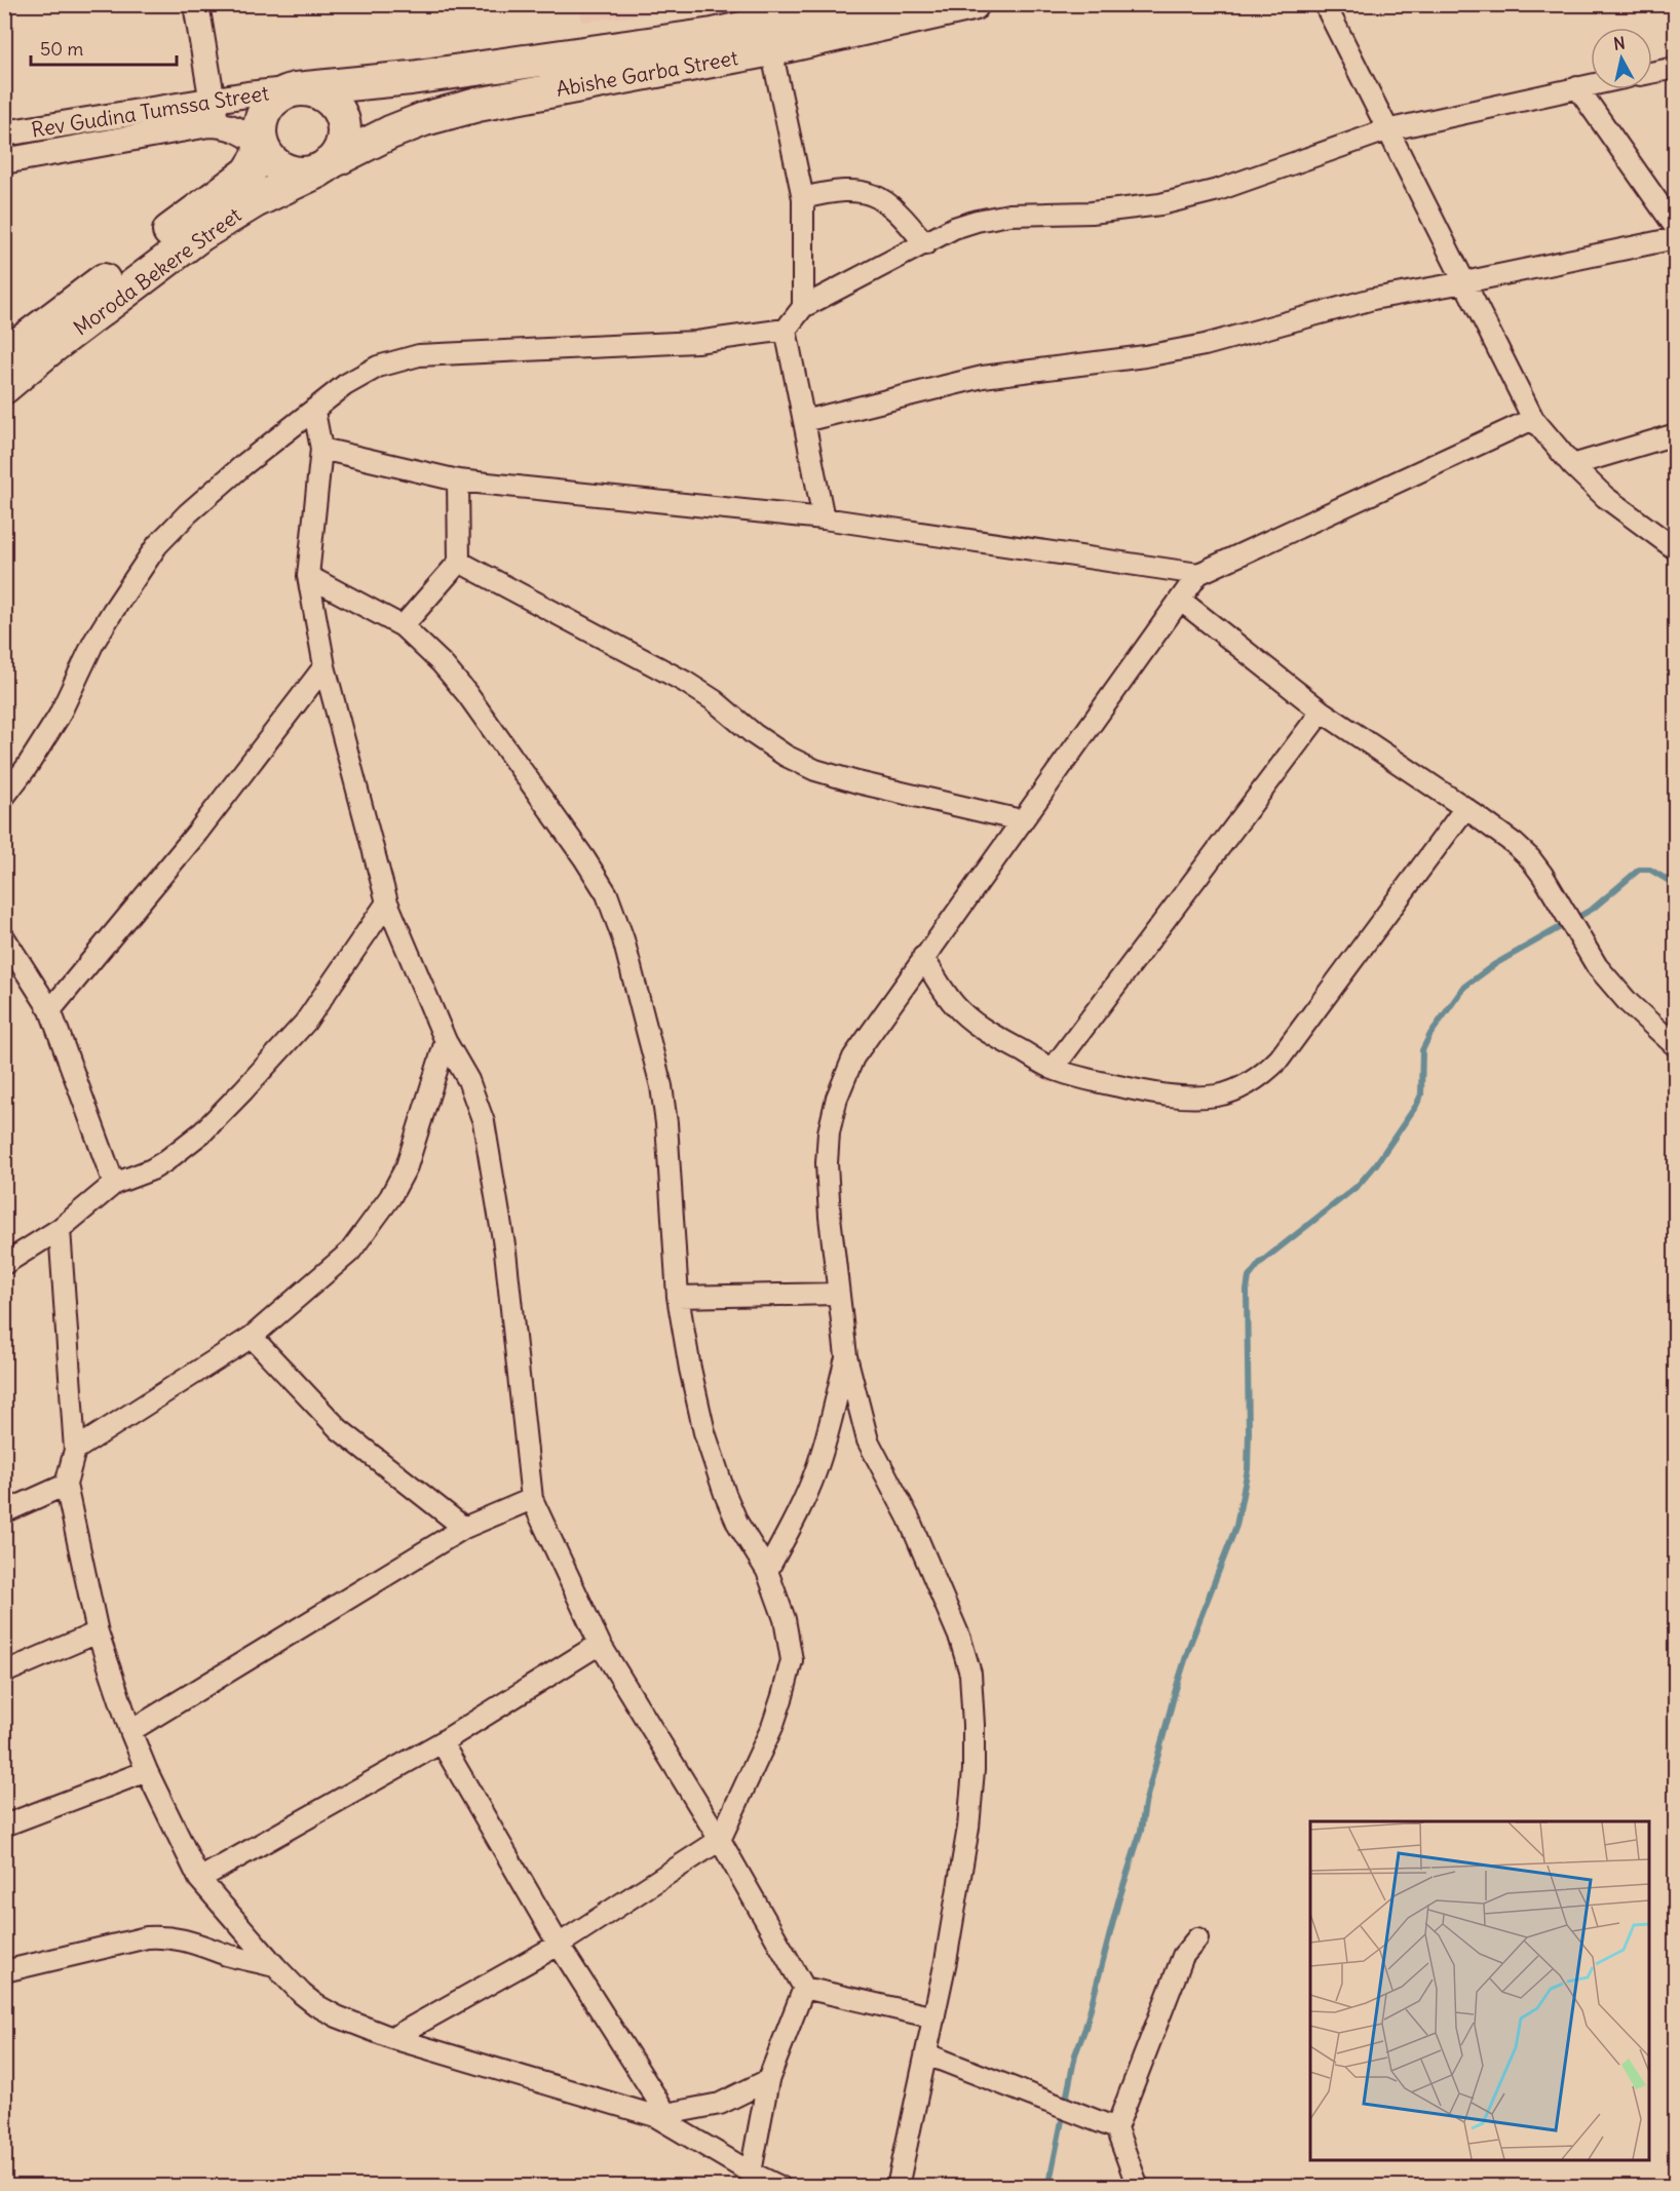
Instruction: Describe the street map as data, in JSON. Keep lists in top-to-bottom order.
{
  "streets": {
    "highway": ["Abishe Garba Street", "Moroda Bekere Street"],
    "street": ["Rev Gudina Tumssa Street"]
  },
  "crossings": [
    ["Abishe Garba Street", "Rev Gudina Tumssa Street"],
    ["Abishe Garba Street", "Moroda Bekere Street"],
    ["Rev Gudina Tumssa Street", "Moroda Bekere Street"]
  ],
  "scale_bar": "50 m",
  "north": "top"
}
